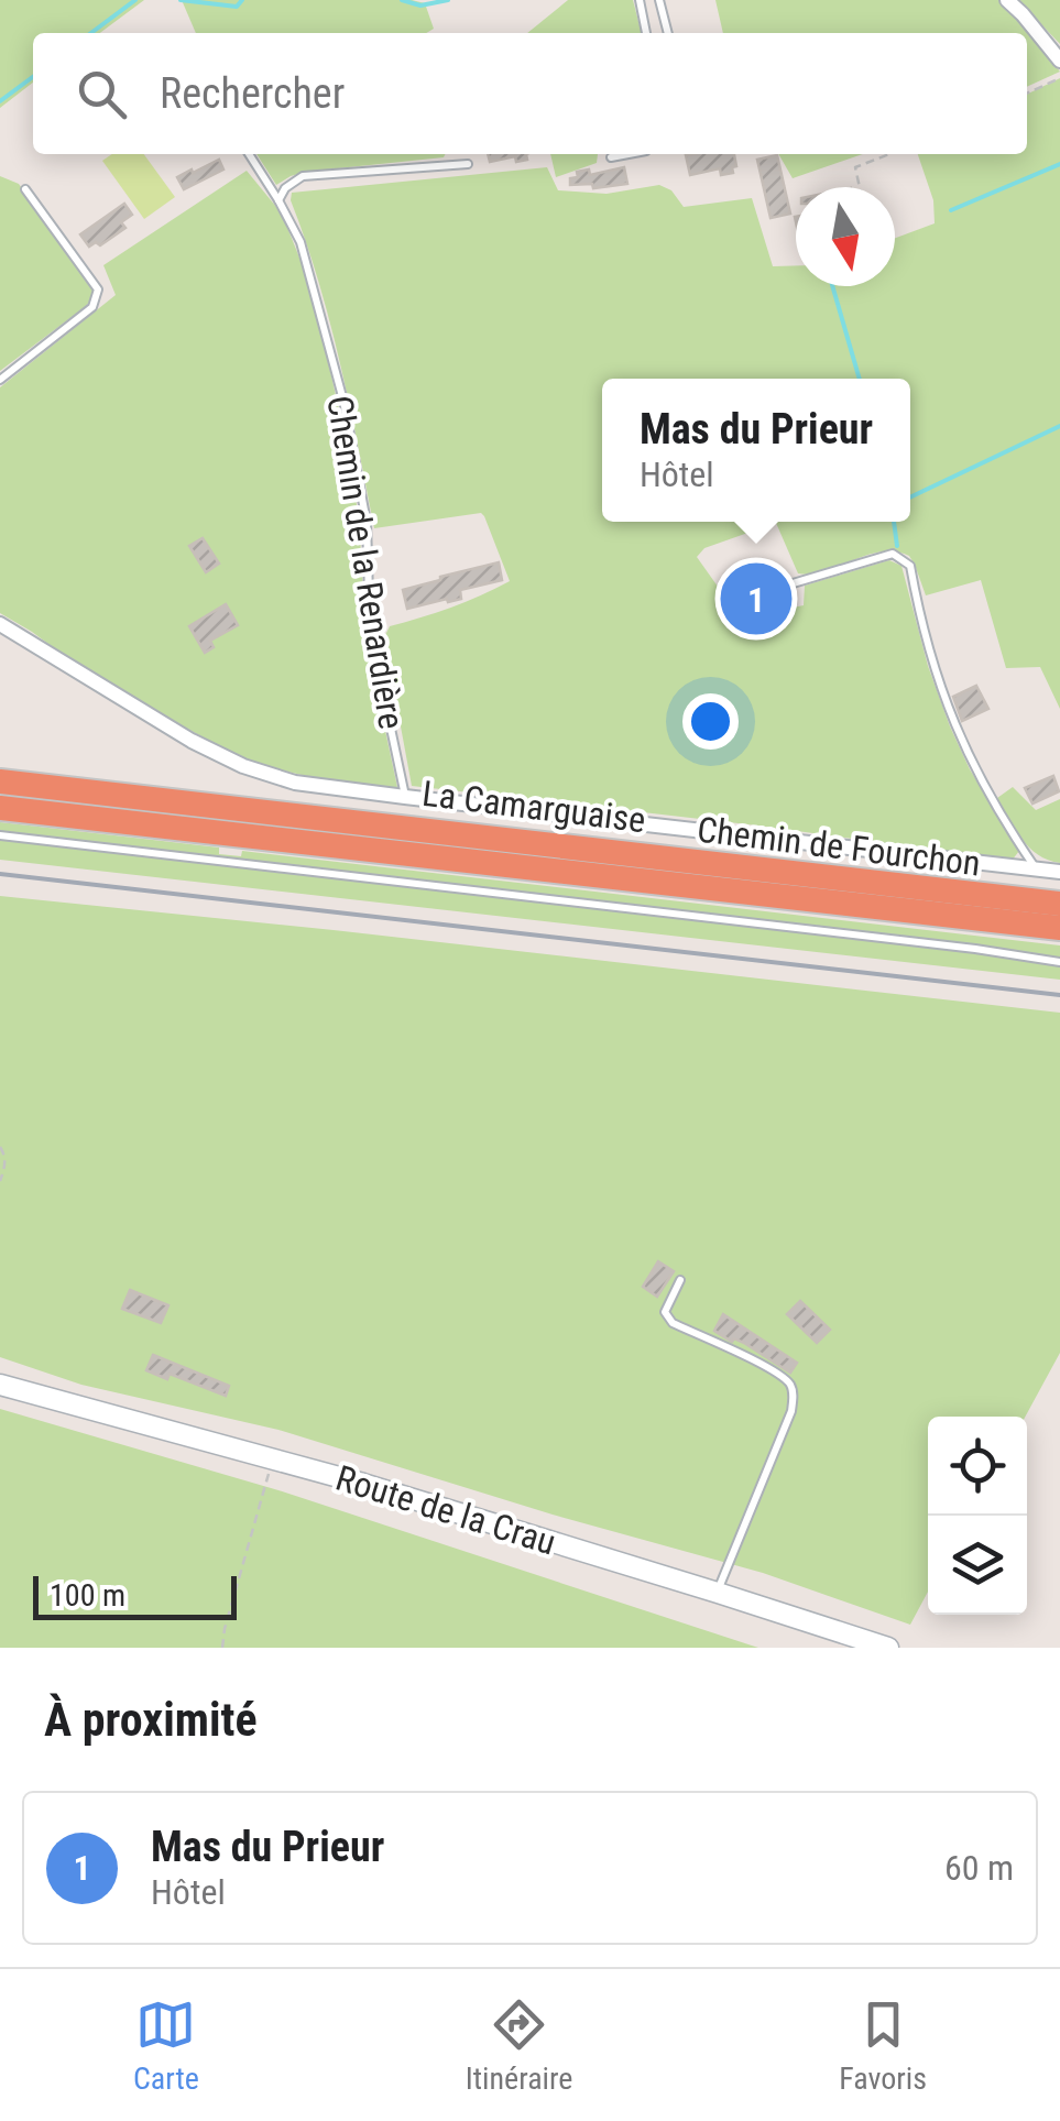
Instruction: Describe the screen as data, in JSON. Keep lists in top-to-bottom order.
{
  "streets": {
    "highway": ["La Camarguaise"],
    "main road": ["Route de la Crau"],
    "street": ["Chemin de Fourchon"],
    "lane": ["Chemin de la Renardière"]
  },
  "crossings": [
    ["Chemin de la Renardière", "Chemin de Fourchon"]
  ],
  "scale_bar": "100 m",
  "north": "bottom",
  "page": {
    "search": "Rechercher",
    "popup": ["Mas du Prieur", "Hôtel"],
    "pins": "1",
    "scale": "100 m",
    "heading": "À proximité",
    "list": [
      {
        "mark": "1",
        "name": "Mas du Prieur",
        "note": "Hôtel",
        "value": "60 m"
      }
    ],
    "nav": ["Carte", "Itinéraire", "Favoris"]
  }
}
